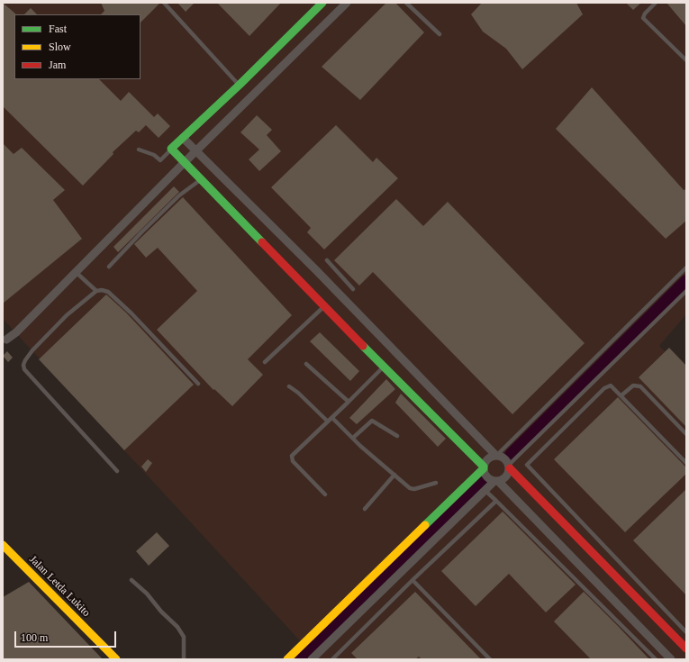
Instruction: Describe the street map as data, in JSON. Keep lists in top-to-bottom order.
{
  "streets": {
    "street": ["Jalan Letda Lukito"]
  },
  "legend": ["Fast", "Slow", "Jam"],
  "scale_bar": "100 m"
}
